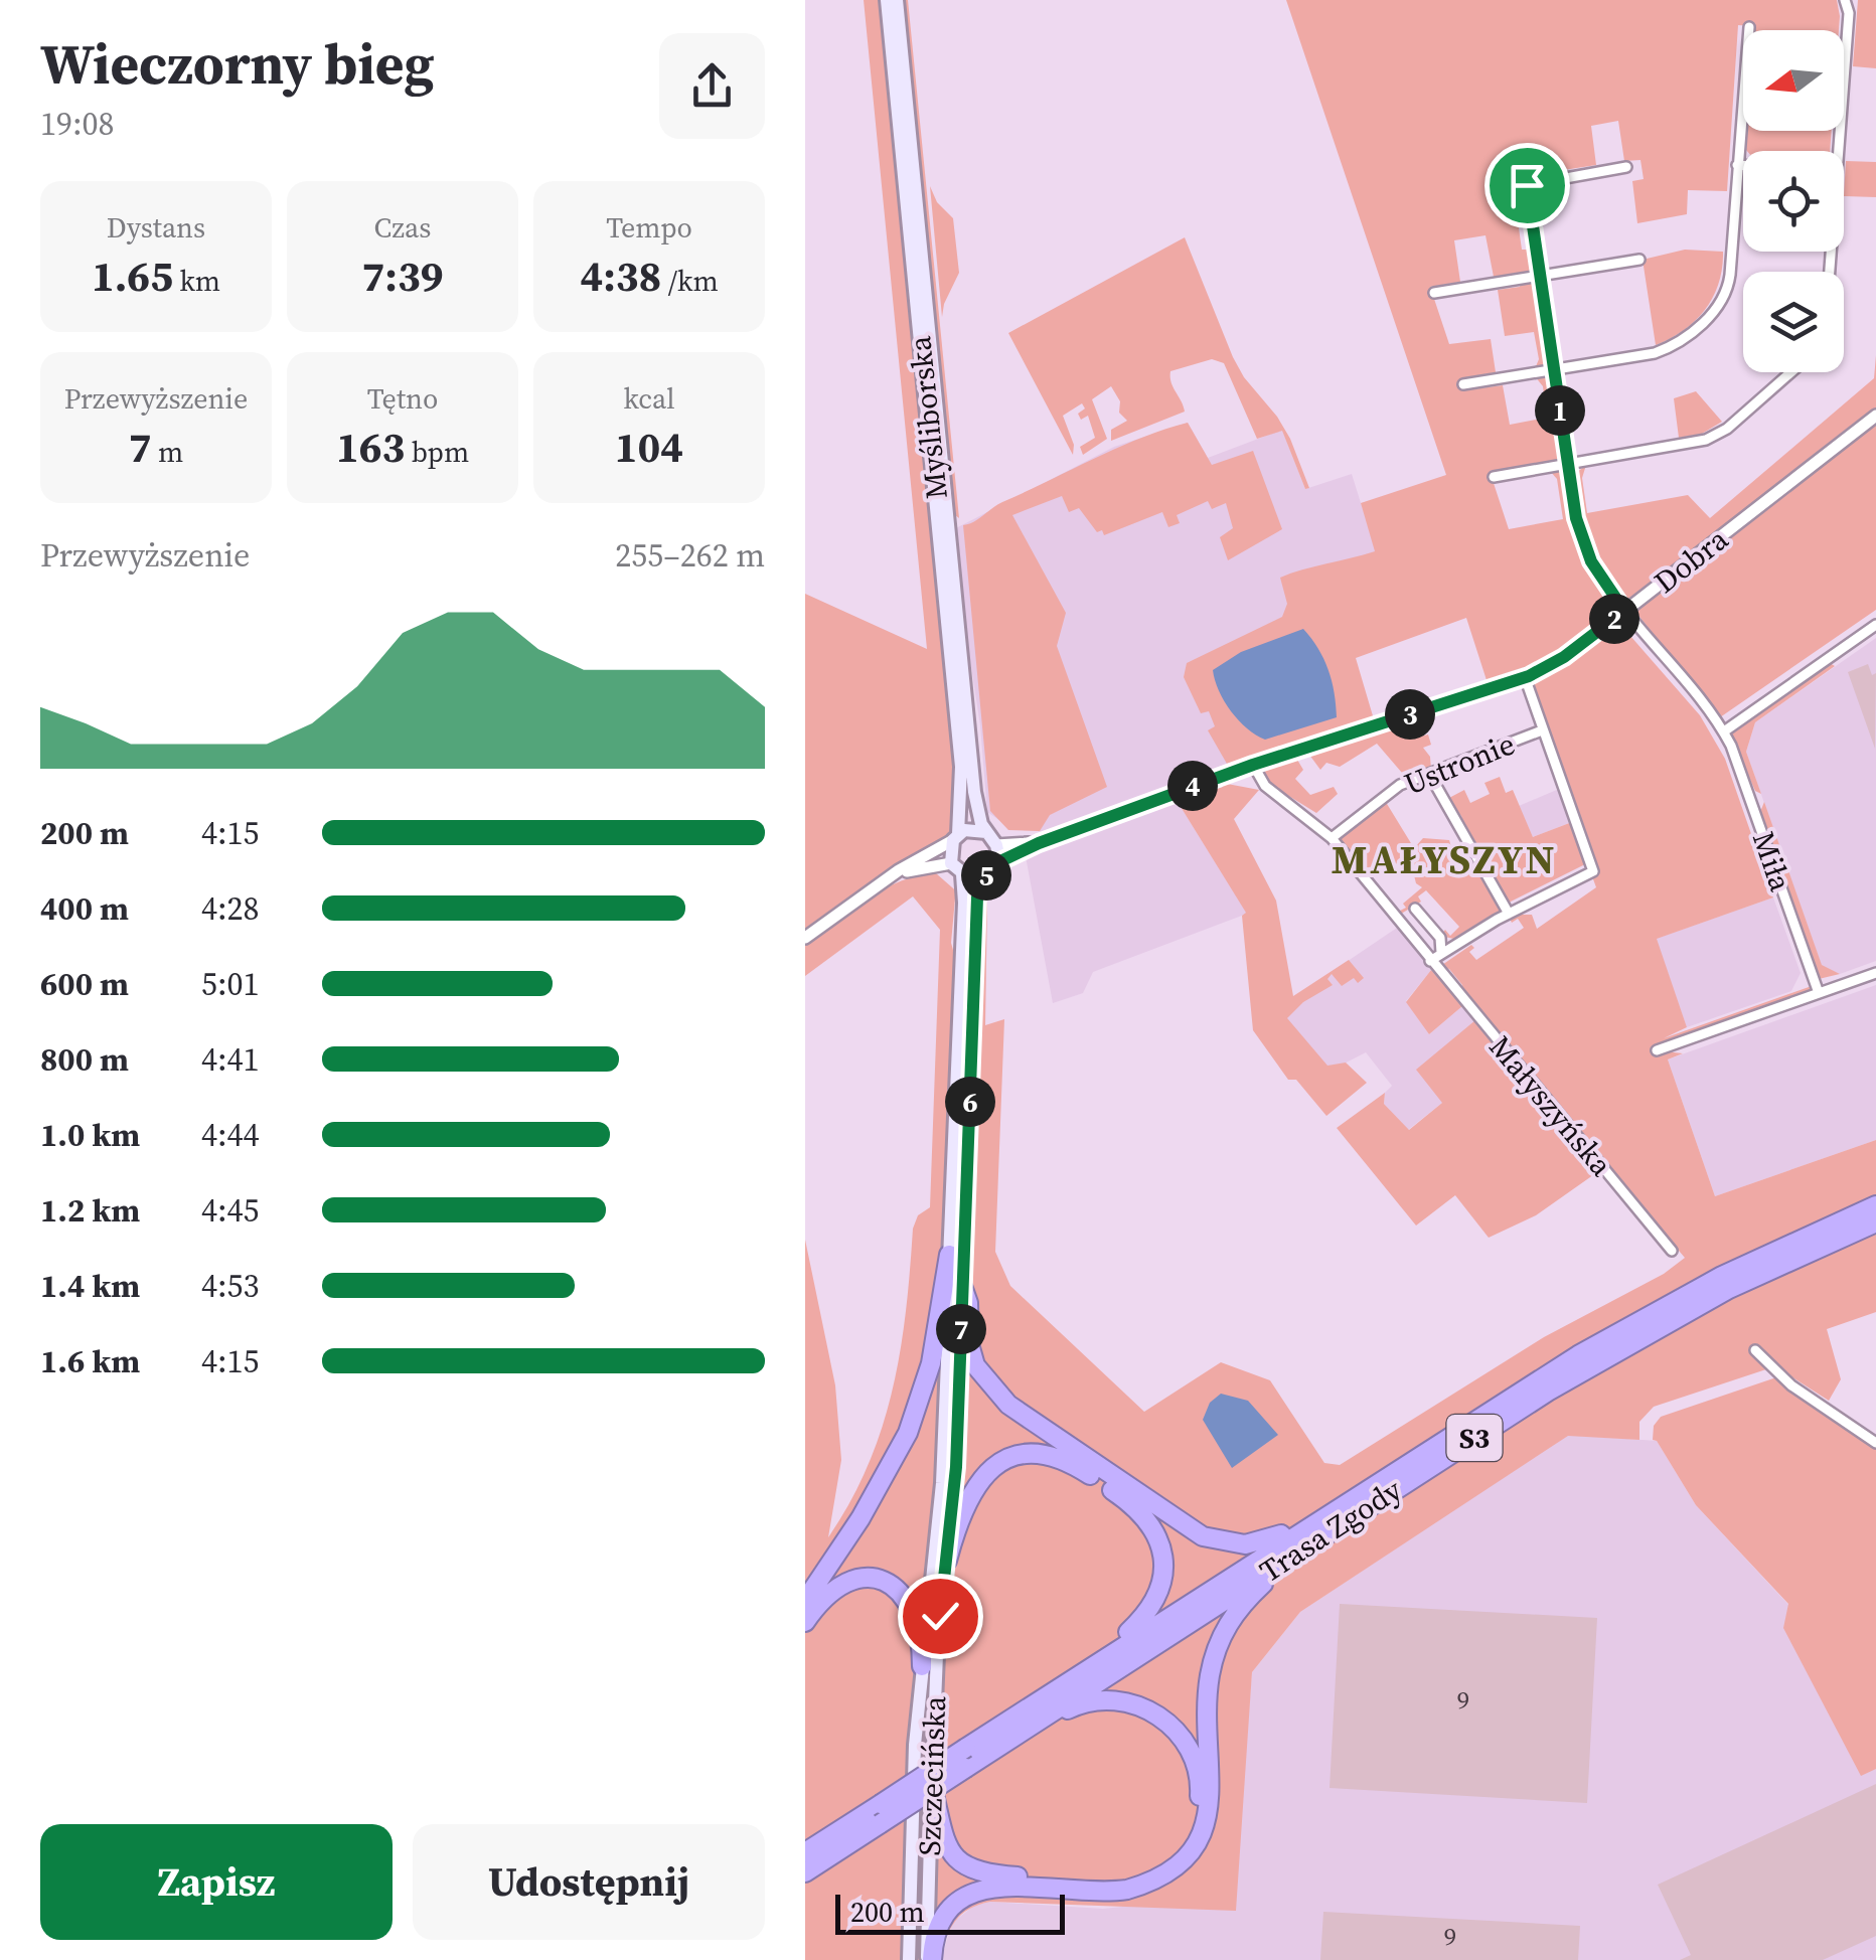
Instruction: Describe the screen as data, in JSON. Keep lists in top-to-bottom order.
{
  "streets": {
    "highway": ["S3", "Trasa Zgody"],
    "main road": ["Myśliborska", "Szczecińska"],
    "street": [
      "Dobra",
      "Ustronie",
      "Miła",
      "Małyszyńska"
    ]
  },
  "crossings": [
    ["Myśliborska", "Dobra"],
    ["Myśliborska", "Szczecińska"],
    ["Dobra", "Miła"],
    ["Dobra", "Małyszyńska"],
    ["Dobra", "Szczecińska"],
    ["Ustronie", "Małyszyńska"]
  ],
  "districts": ["MAŁYSZYN"],
  "house_numbers": ["9", "9"],
  "scale_bar": "200 m",
  "north": "left",
  "page": {
    "heading": ["Wieczorny bieg", "19:08"],
    "stats": [
      ["Dystans", "1.65 km"],
      ["Czas", "7:39"],
      ["Tempo", "4:38 /km"],
      ["Przewyższenie", "7 m"],
      ["Tętno", "163 bpm"],
      ["kcal", "104"]
    ],
    "pins": [
      "1",
      "2",
      "3",
      "4",
      "5",
      "6",
      "7"
    ],
    "chart": ["Przewyższenie", "255–262 m"],
    "list": [
      {
        "name": "200 m",
        "note": "4:15"
      },
      {
        "name": "400 m",
        "note": "4:28"
      },
      {
        "name": "600 m",
        "note": "5:01"
      },
      {
        "name": "800 m",
        "note": "4:41"
      },
      {
        "name": "1.0 km",
        "note": "4:44"
      },
      {
        "name": "1.2 km",
        "note": "4:45"
      },
      {
        "name": "1.4 km",
        "note": "4:53"
      },
      {
        "name": "1.6 km",
        "note": "4:15"
      }
    ],
    "buttons": ["Zapisz", "Udostępnij"],
    "scale": "200 m"
  }
}
